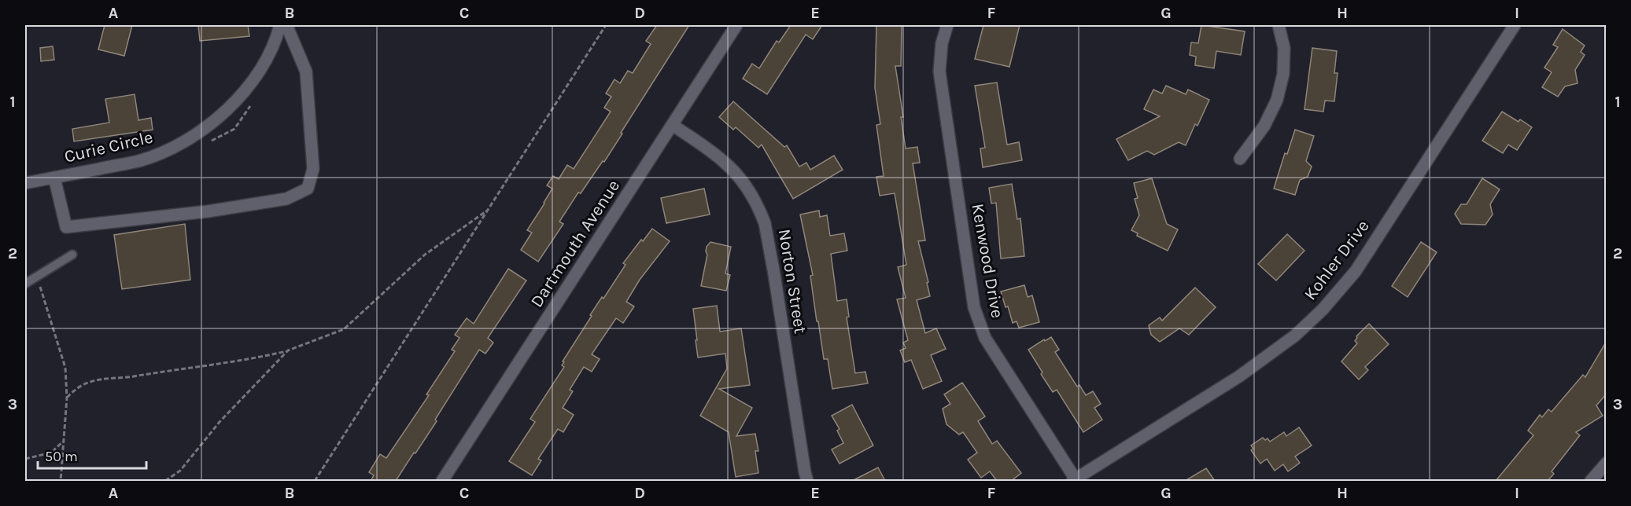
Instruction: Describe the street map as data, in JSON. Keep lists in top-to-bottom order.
{
  "streets": {
    "street": [
      "Curie Circle",
      "Dartmouth Avenue",
      "Kohler Drive",
      "Kenwood Drive",
      "Norton Street"
    ]
  },
  "crossings": [
    ["Dartmouth Avenue", "Norton Street"],
    ["Kohler Drive", "Kenwood Drive"]
  ],
  "scale_bar": "50 m",
  "grid": {
    "columns": [
      "A",
      "B",
      "C",
      "D",
      "E",
      "F",
      "G",
      "H",
      "I"
    ],
    "rows": ["1", "2", "3"]
  }
}
